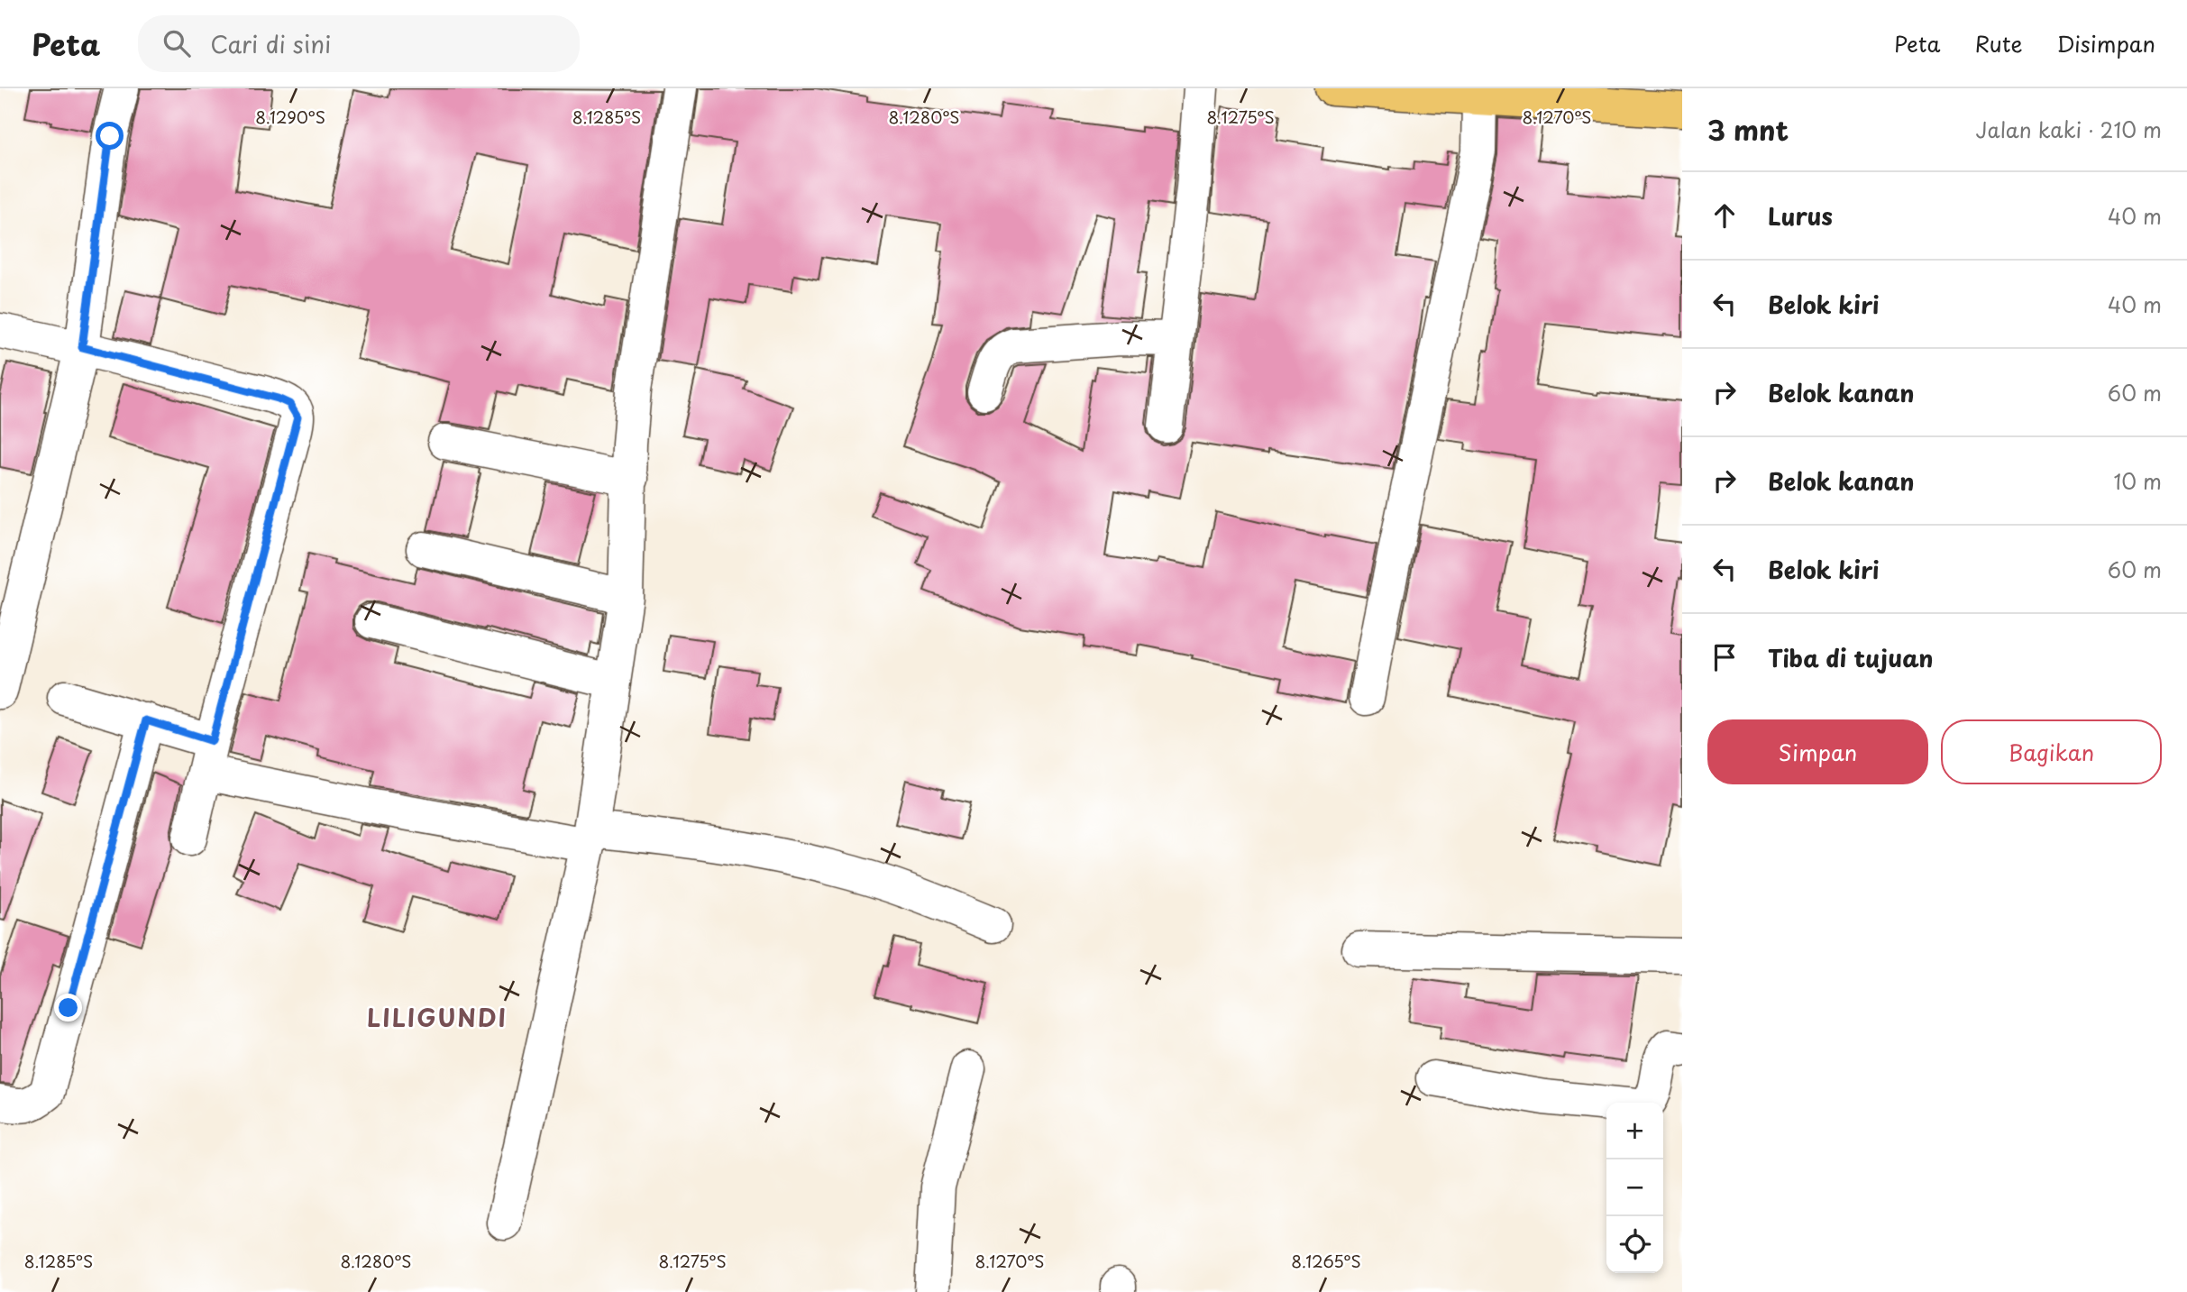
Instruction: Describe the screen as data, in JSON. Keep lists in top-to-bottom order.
{
  "districts": ["LILIGUNDI"],
  "page": {
    "header": "Peta",
    "search": "Cari di sini",
    "nav": ["Peta", "Rute", "Disimpan"],
    "heading": ["3 mnt", "Jalan kaki · 210 m"],
    "list": [
      ["Lurus", "40 m"],
      ["Belok kiri", "40 m"],
      ["Belok kanan", "60 m"],
      ["Belok kanan", "10 m"],
      ["Belok kiri", "60 m"],
      "Tiba di tujuan"
    ],
    "buttons": ["Simpan", "Bagikan"],
    "map_buttons": ["+", "−"]
  },
  "coordinates": [
    "8.1290°S",
    "8.1285°S",
    "8.1280°S",
    "8.1275°S",
    "8.1270°S",
    "8.1265°S"
  ]
}
